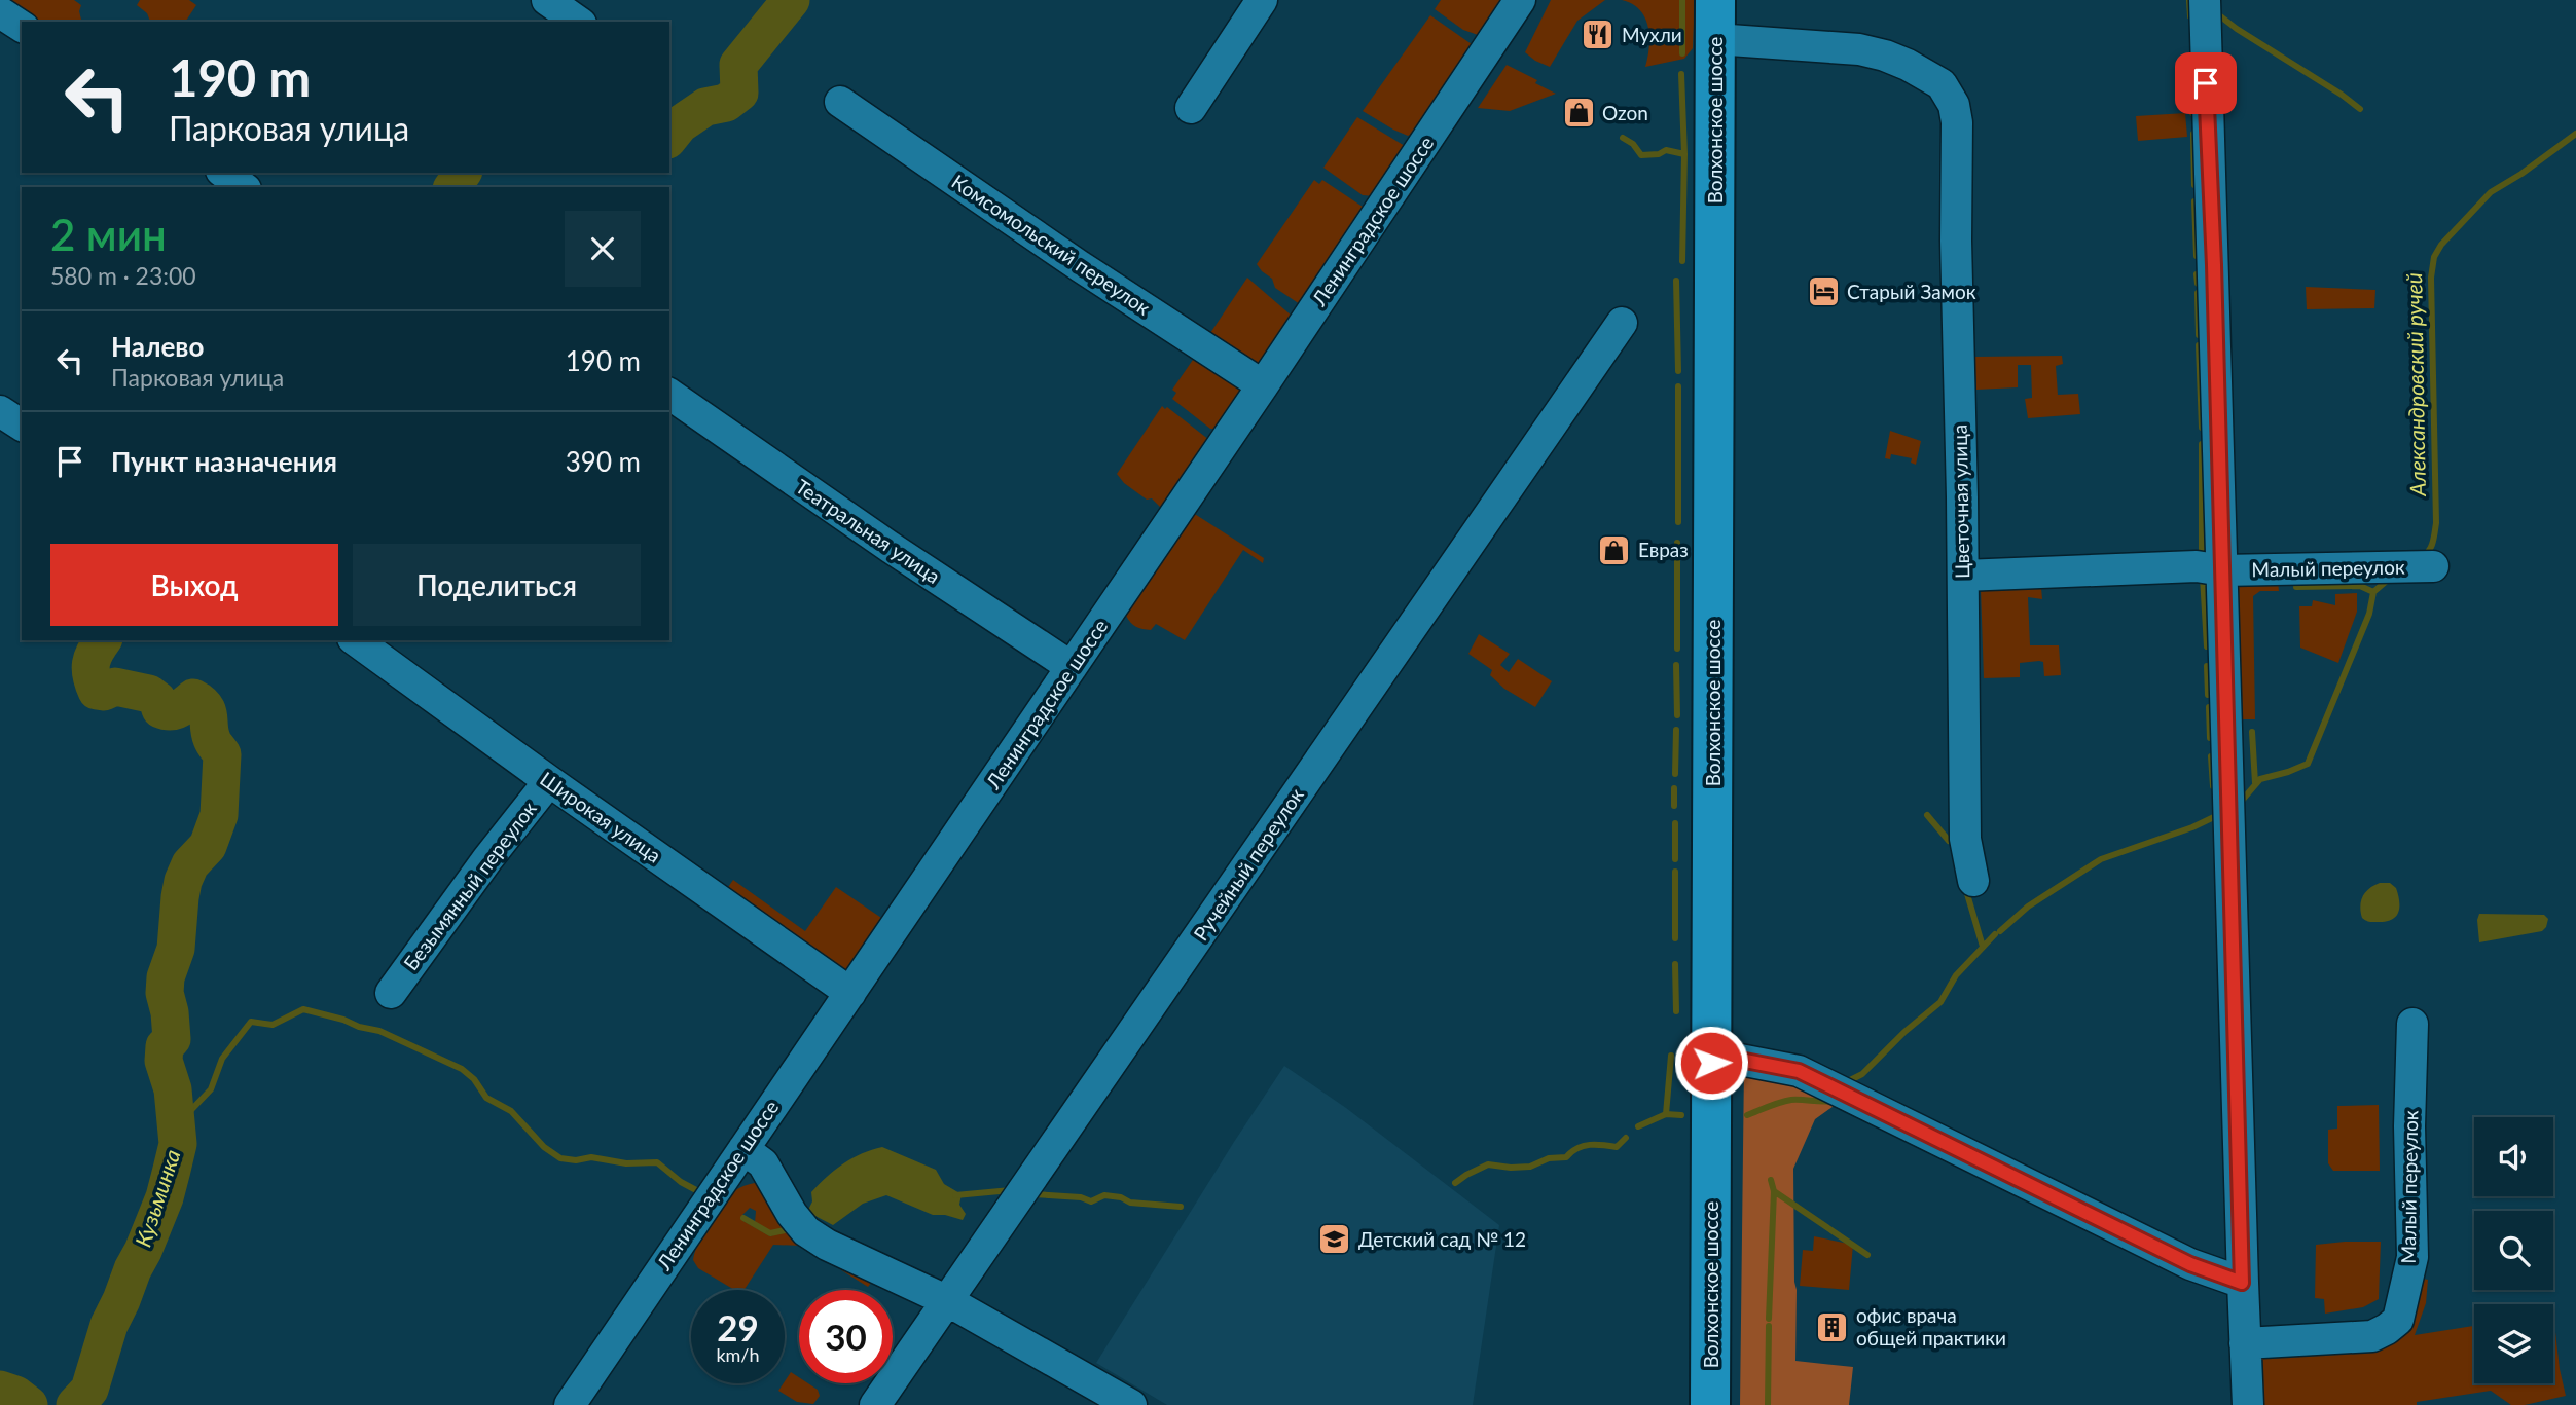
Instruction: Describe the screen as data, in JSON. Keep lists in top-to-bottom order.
{
  "streets": {
    "main road": ["Волхонское шоссе"],
    "street": [
      "Ленинградское шоссе",
      "Комсомольский переулок",
      "Цветочная улица",
      "Театральная улица",
      "Малый переулок",
      "Широкая улица",
      "Ручейный переулок",
      "Безымянный переулок"
    ]
  },
  "crossings": [
    ["Волхонское шоссе", "Цветочная улица"],
    ["Ленинградское шоссе", "Комсомольский переулок"],
    ["Ленинградское шоссе", "Театральная улица"],
    ["Ленинградское шоссе", "Широкая улица"],
    ["Цветочная улица", "Малый переулок"],
    ["Широкая улица", "Безымянный переулок"]
  ],
  "water": ["Александровский ручей", "Кузьминка"],
  "places": {
    "restaurant": ["Мухли"],
    "shop": ["Ozon", "Евраз"],
    "hotel": ["Старый Замок"],
    "school or university": ["Детский сад № 12"],
    "building": ["офис врача общей практики"]
  },
  "page": {
    "turn": ["190 m", "Парковая улица"],
    "heading": ["2 мин", "580 m · 23:00"],
    "list": [
      {
        "name": "Налево",
        "note": "Парковая улица",
        "value": "190 m"
      },
      {
        "name": "Пункт назначения",
        "value": "390 m"
      }
    ],
    "buttons": ["Выход", "Поделиться"],
    "speed": "29 km/h",
    "limit": "30"
  }
}
